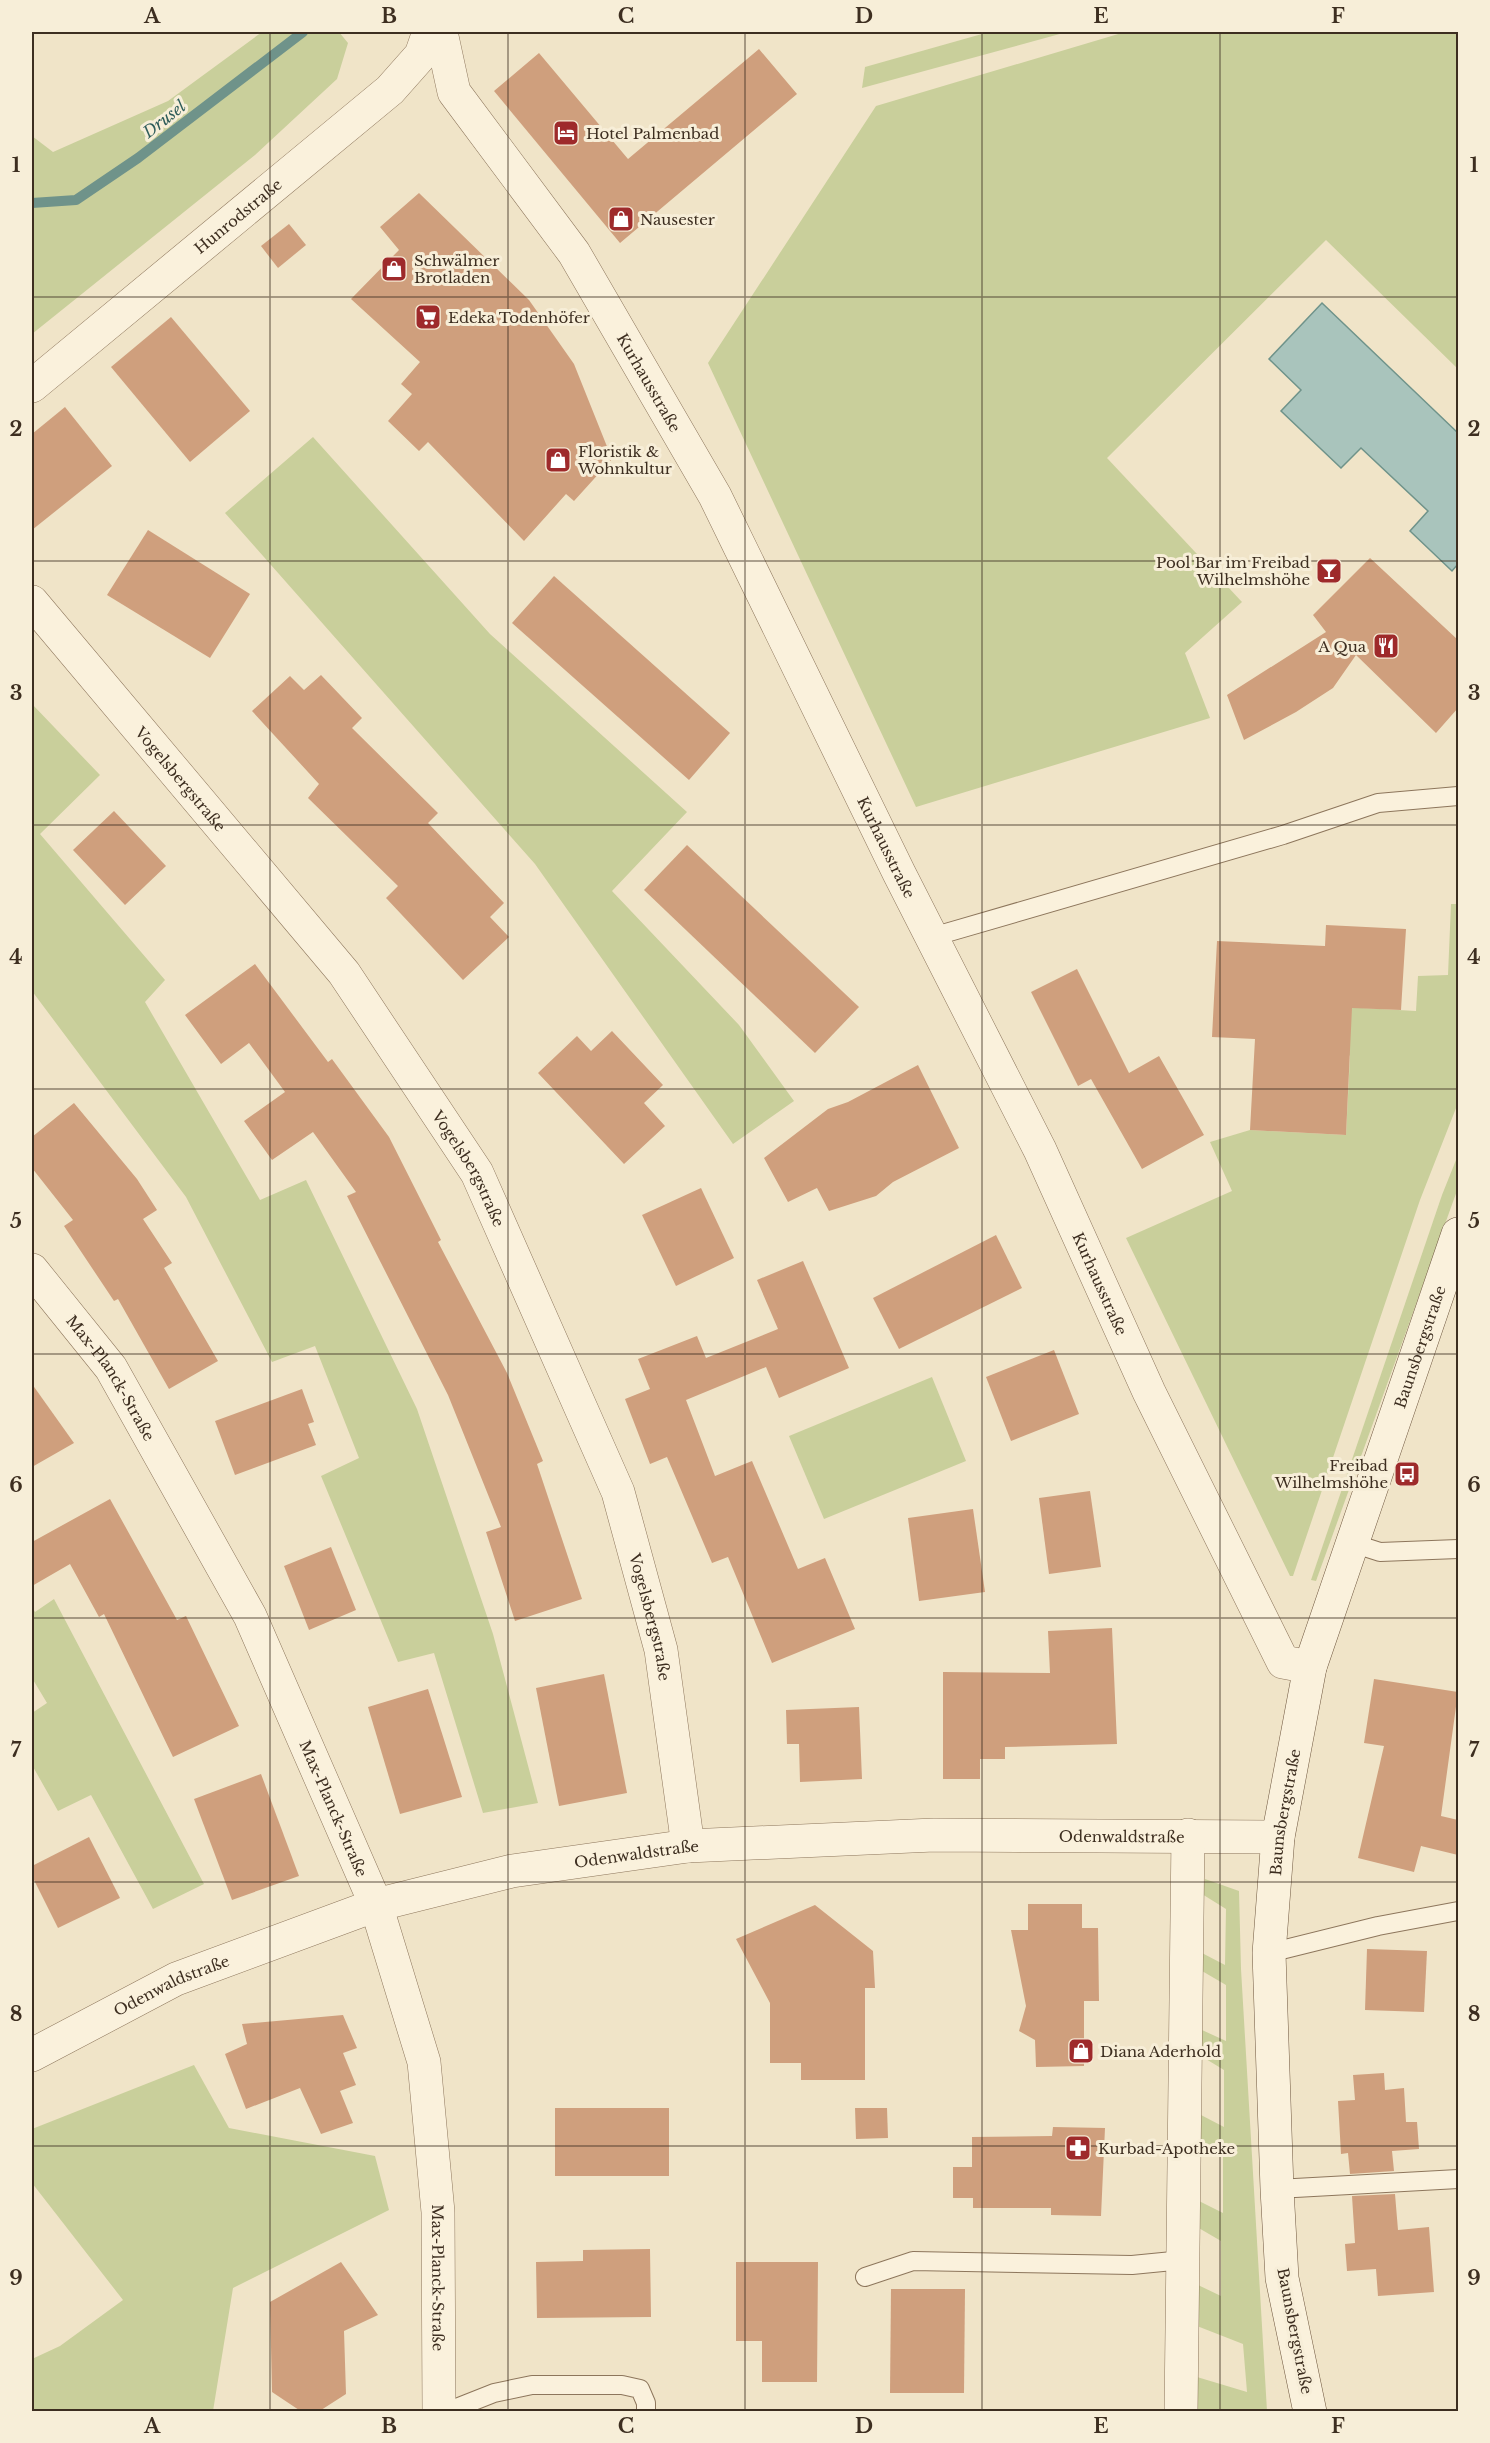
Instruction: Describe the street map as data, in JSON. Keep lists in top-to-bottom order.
{
  "streets": {
    "street": [
      "Hunrodstraße",
      "Kurhausstraße",
      "Vogelsbergstraße",
      "Baunsbergstraße",
      "Max-Planck-Straße",
      "Odenwaldstraße"
    ]
  },
  "crossings": [
    ["Kurhausstraße", "Baunsbergstraße"],
    ["Vogelsbergstraße", "Odenwaldstraße"],
    ["Baunsbergstraße", "Odenwaldstraße"],
    ["Max-Planck-Straße", "Odenwaldstraße"]
  ],
  "water": ["Drusel"],
  "places": {
    "hotel": ["Hotel Palmenbad"],
    "shop": [
      "Nausester",
      "Schwälmer Brotladen",
      "Floristik & Wohnkultur",
      "Diana Aderhold"
    ],
    "supermarket": ["Edeka Todenhöfer"],
    "bar": ["Pool Bar im Freibad Wilhelmshöhe"],
    "restaurant": ["A Qua"],
    "bus stop": ["Freibad Wilhelmshöhe"],
    "pharmacy": ["Kurbad-Apotheke"]
  },
  "grid": {
    "columns": [
      "A",
      "B",
      "C",
      "D",
      "E",
      "F"
    ],
    "rows": [
      "1",
      "2",
      "3",
      "4",
      "5",
      "6",
      "7",
      "8",
      "9"
    ]
  }
}
